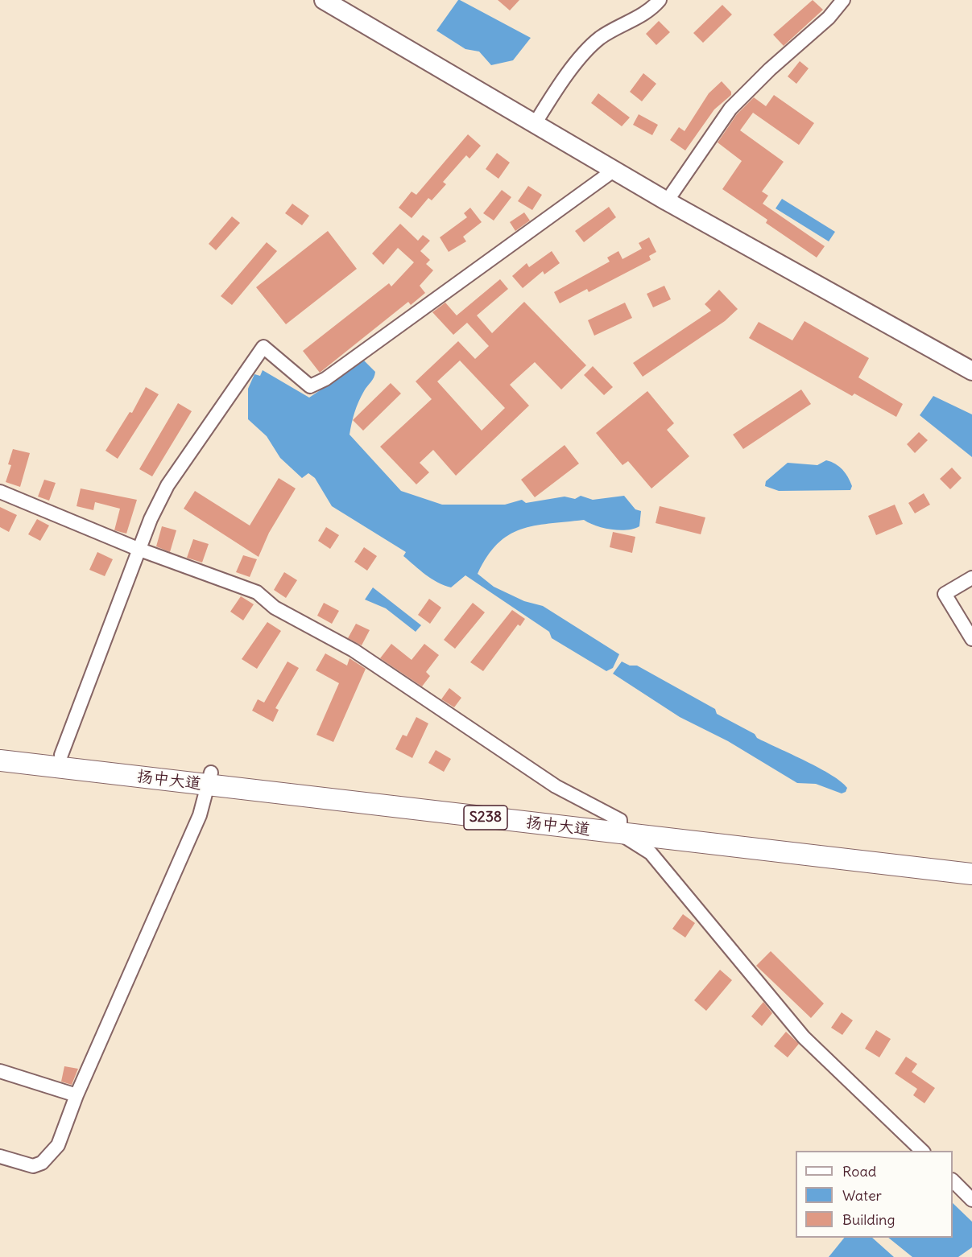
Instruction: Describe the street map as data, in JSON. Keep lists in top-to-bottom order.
{
  "streets": {
    "main road": ["扬中大道", "S238"]
  },
  "legend": ["Road", "Water", "Building"]
}
